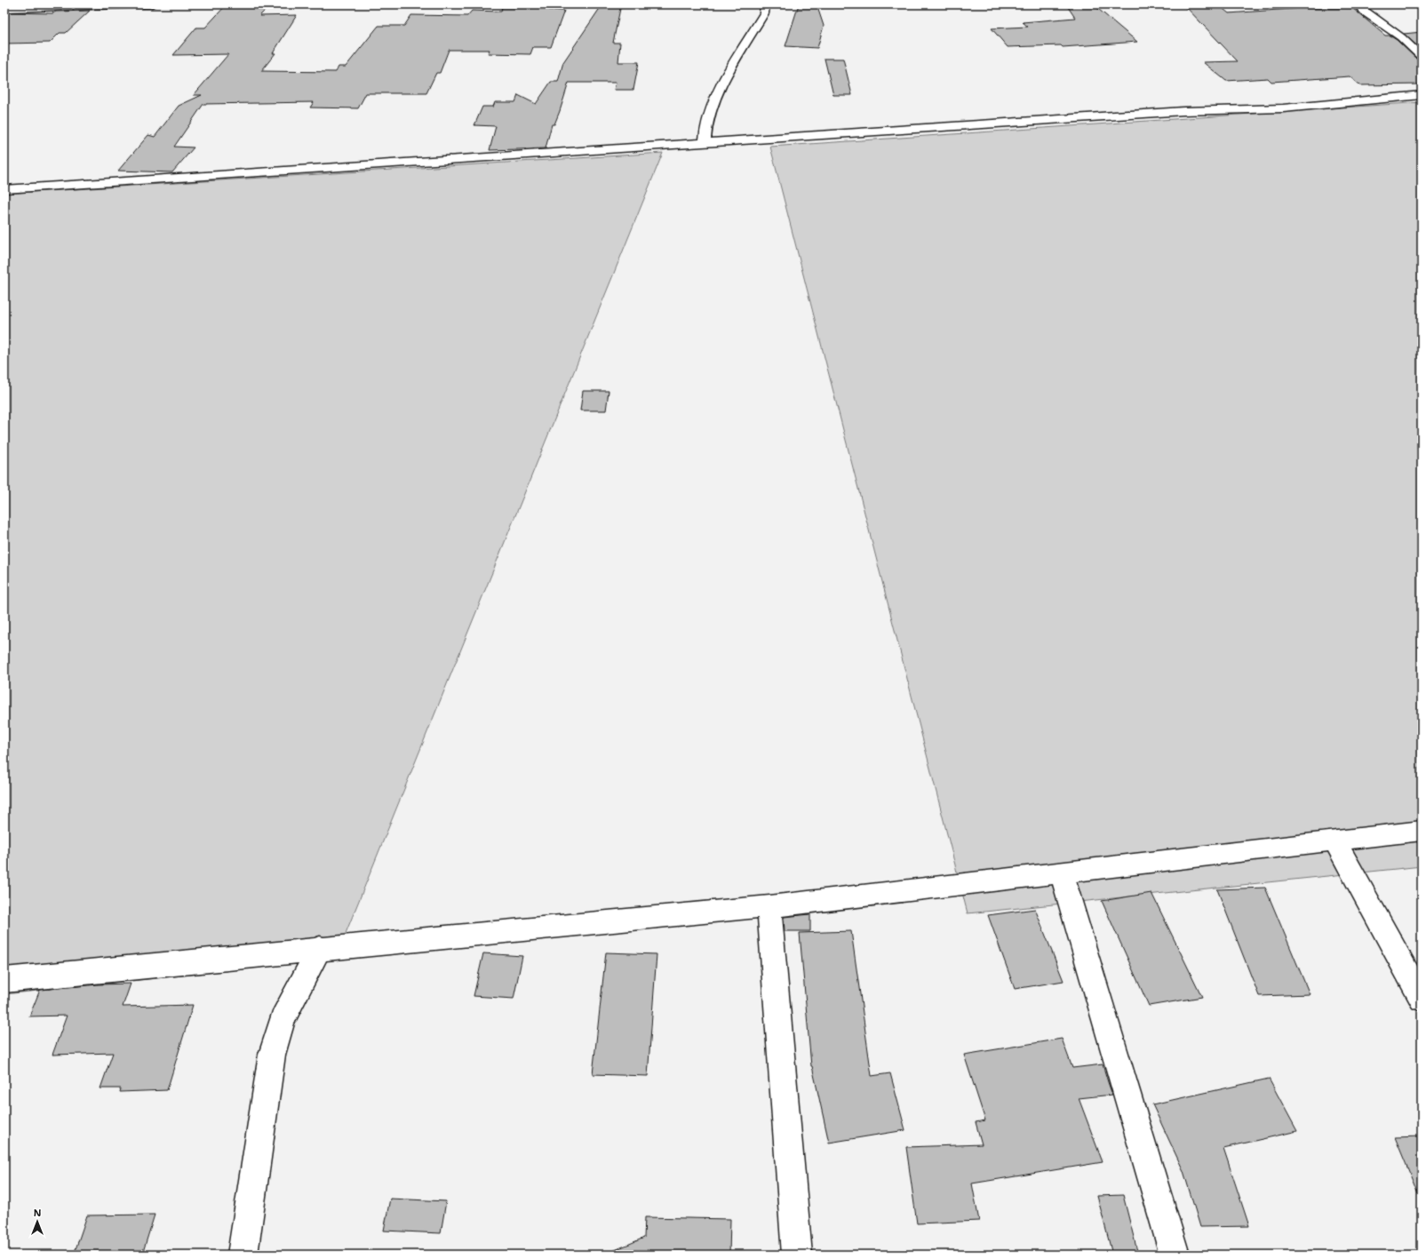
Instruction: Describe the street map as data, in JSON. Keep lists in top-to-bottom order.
{
  "north": "top"
}
